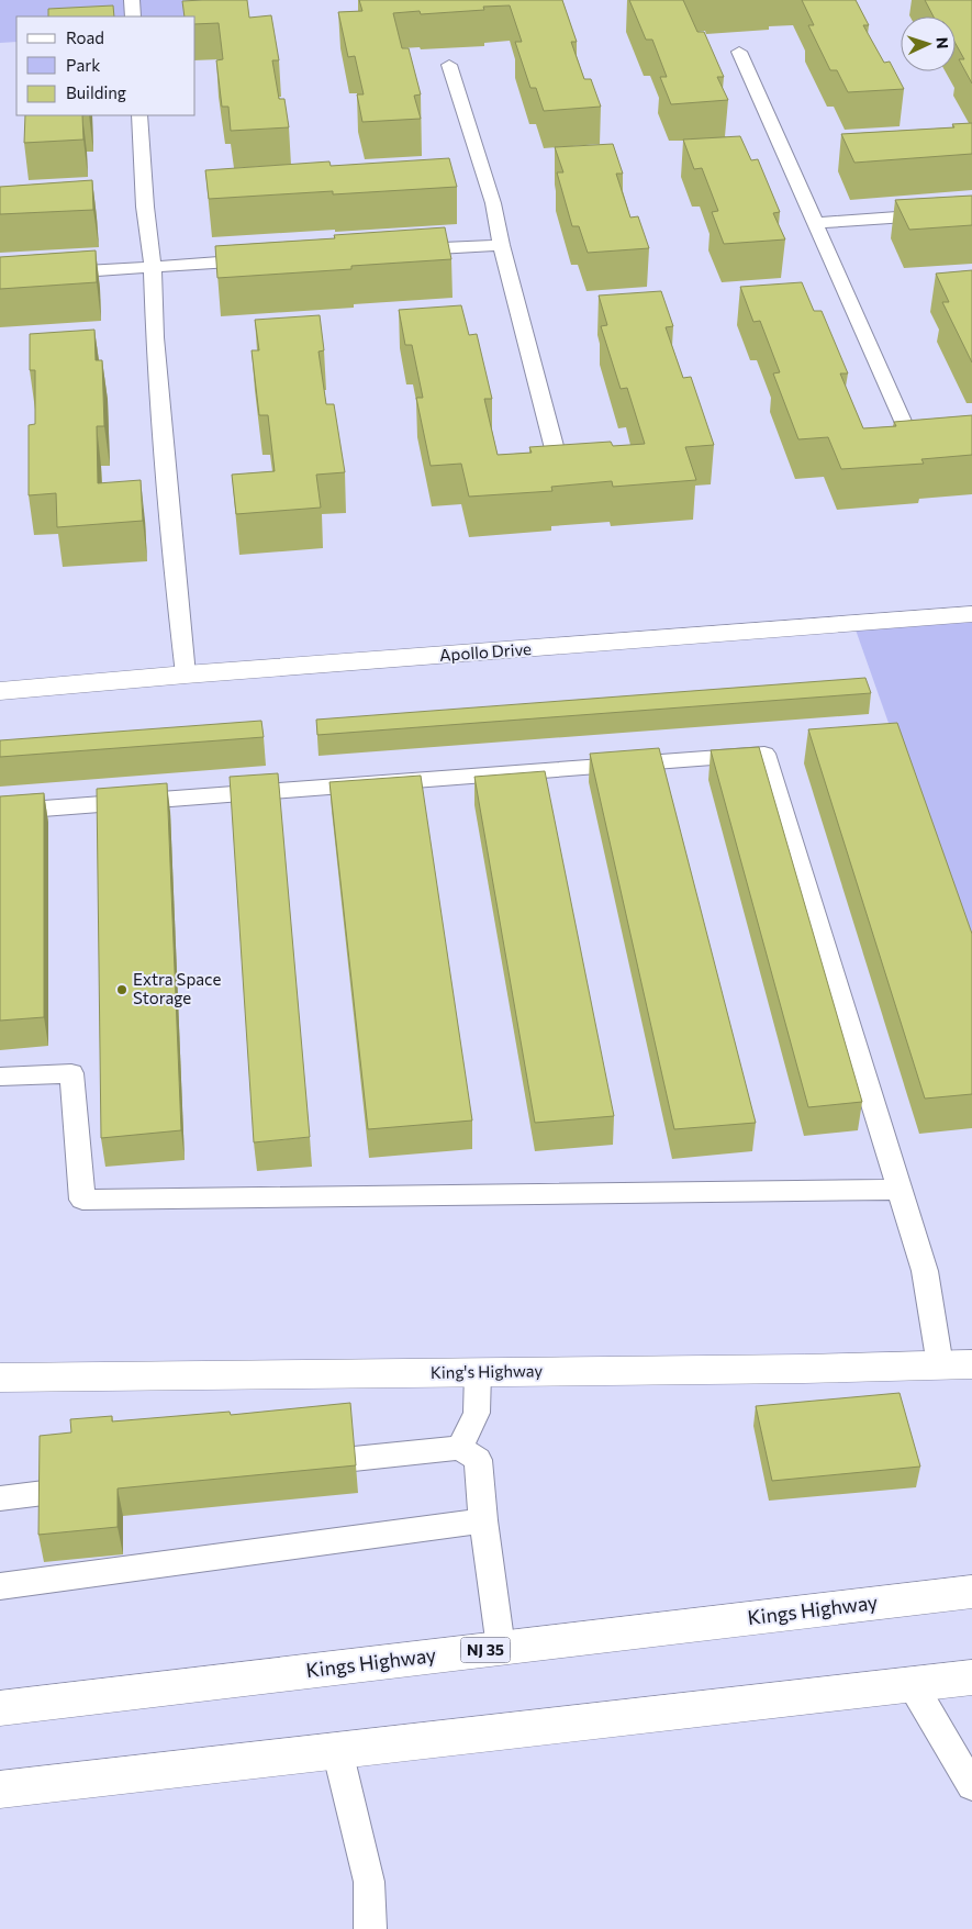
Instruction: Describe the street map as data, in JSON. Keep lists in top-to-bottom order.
{
  "streets": {
    "street": [
      "Apollo Drive",
      "King's Highway",
      "Kings Highway",
      "NJ 35"
    ]
  },
  "places": ["Extra Space Storage"],
  "legend": ["Road", "Park", "Building"],
  "north": "right"
}
